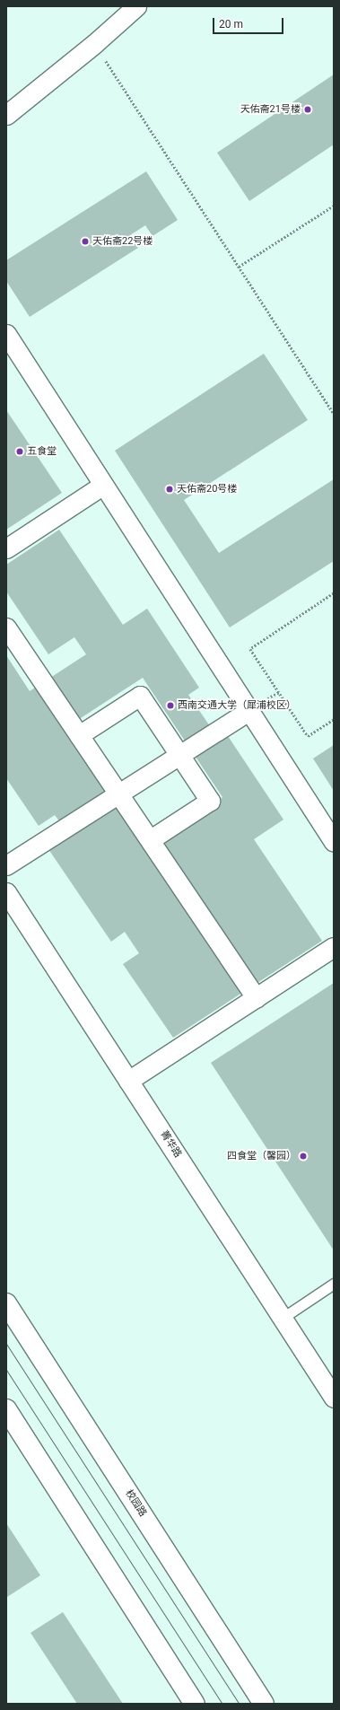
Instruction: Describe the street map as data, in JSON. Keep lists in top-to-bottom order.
{
  "streets": {
    "street": ["菁华路", "校园路"]
  },
  "places": [
    "天佑斋21号楼",
    "天佑斋22号楼",
    "五食堂",
    "天佑斋20号楼",
    "西南交通大学（犀浦校区）",
    "四食堂（馨园）"
  ],
  "scale_bar": "20 m"
}
